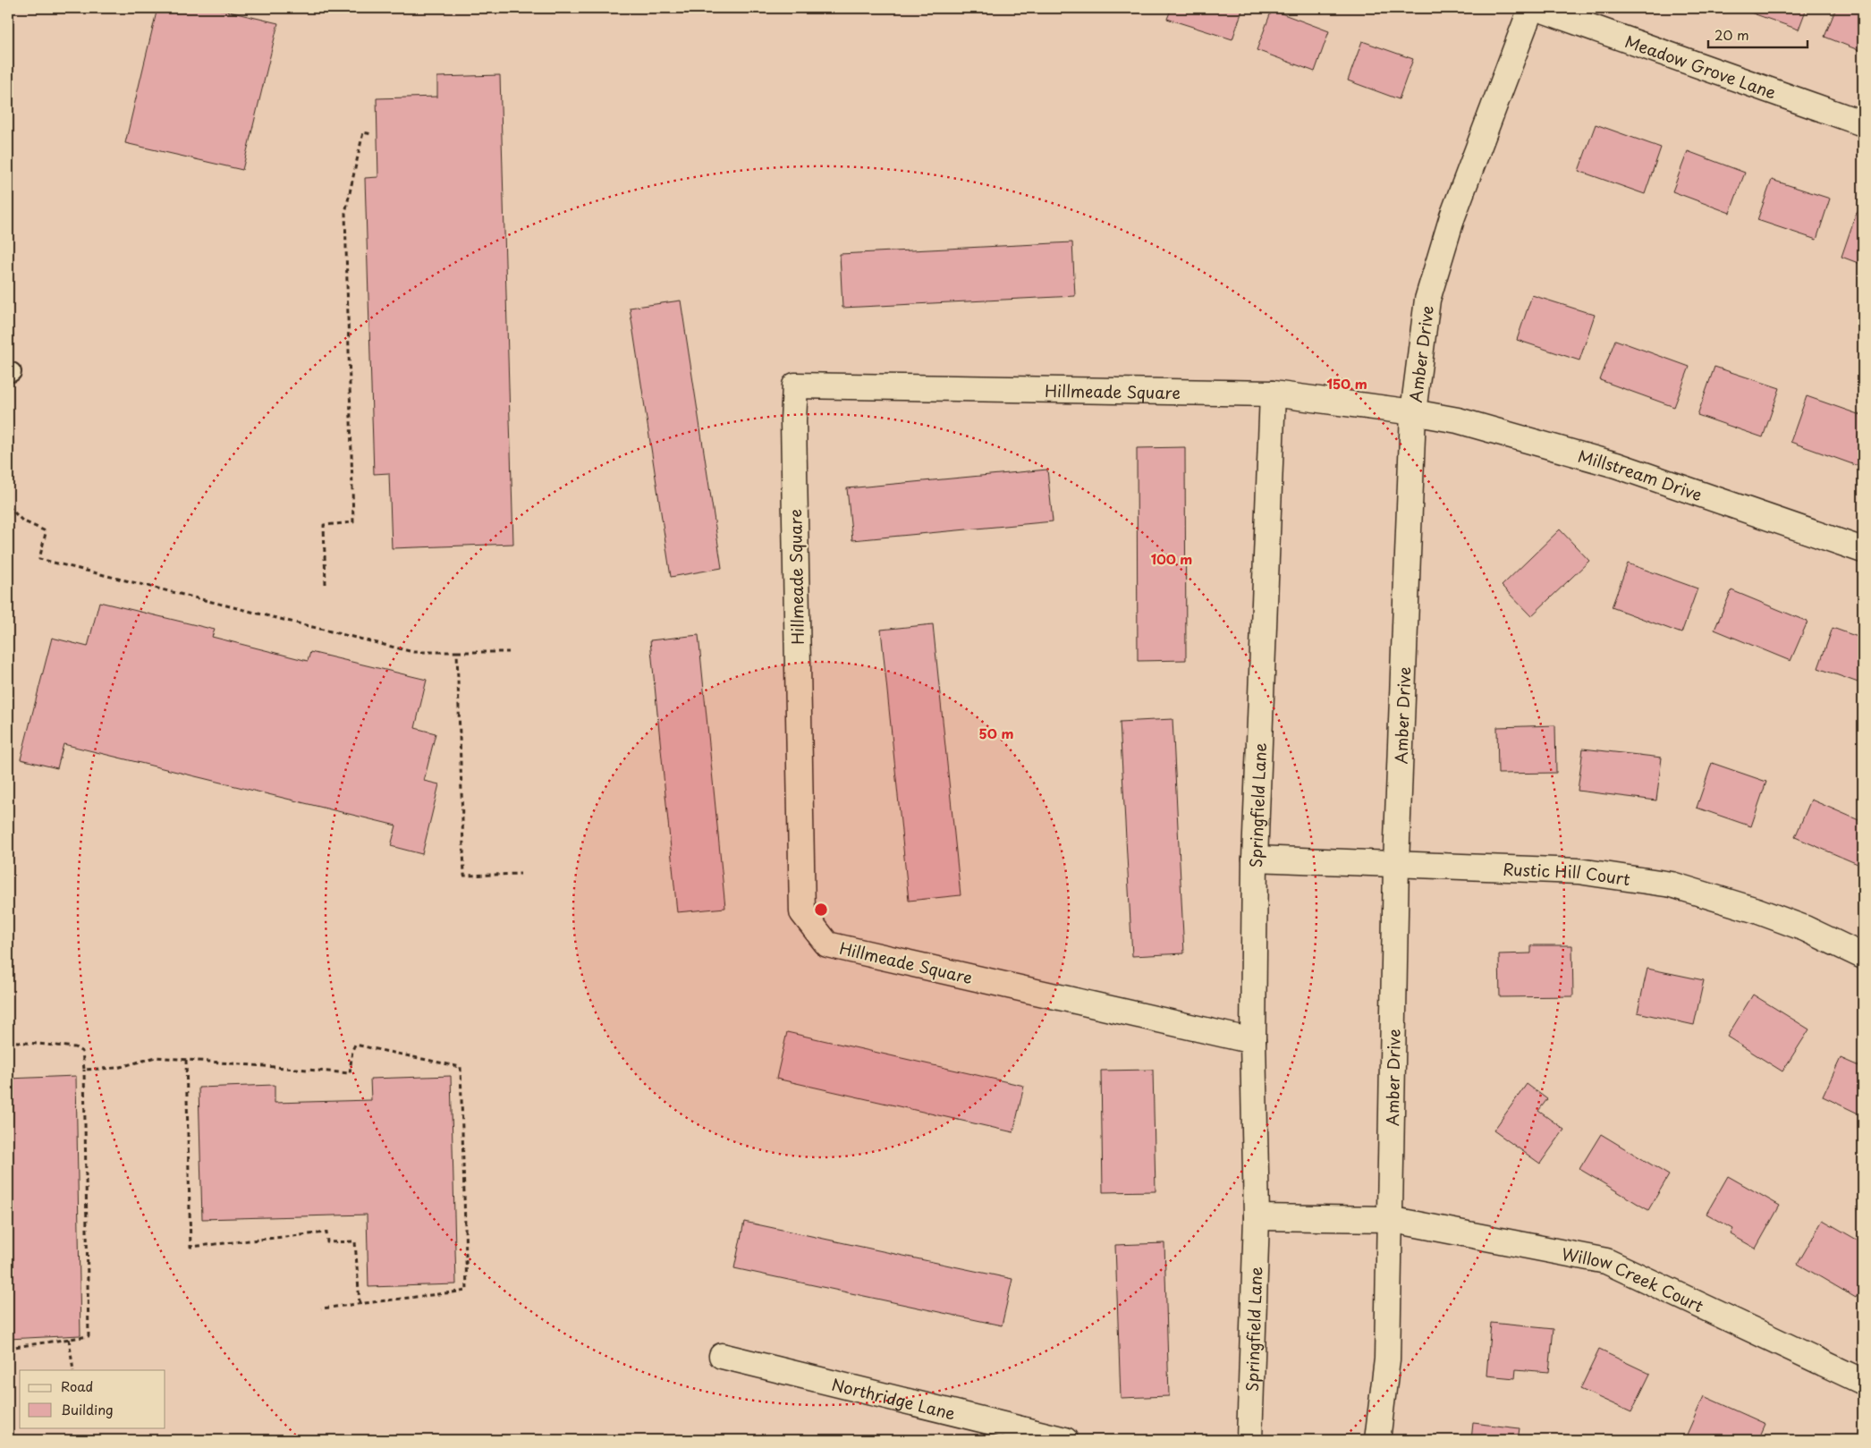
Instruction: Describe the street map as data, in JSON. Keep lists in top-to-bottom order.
{
  "streets": {
    "street": [
      "Meadow Grove Lane",
      "Amber Drive",
      "Hillmeade Square",
      "Millstream Drive",
      "Springfield Lane",
      "Rustic Hill Court",
      "Willow Creek Court",
      "Northridge Lane"
    ]
  },
  "crossings": [
    ["Amber Drive", "Hillmeade Square"],
    ["Amber Drive", "Millstream Drive"],
    ["Amber Drive", "Rustic Hill Court"],
    ["Amber Drive", "Willow Creek Court"],
    ["Hillmeade Square", "Millstream Drive"],
    ["Hillmeade Square", "Springfield Lane"],
    ["Springfield Lane", "Rustic Hill Court"]
  ],
  "legend": ["Road", "Building"],
  "scale_bar": "20 m",
  "rings": ["150 m", "100 m", "50 m"]
}
